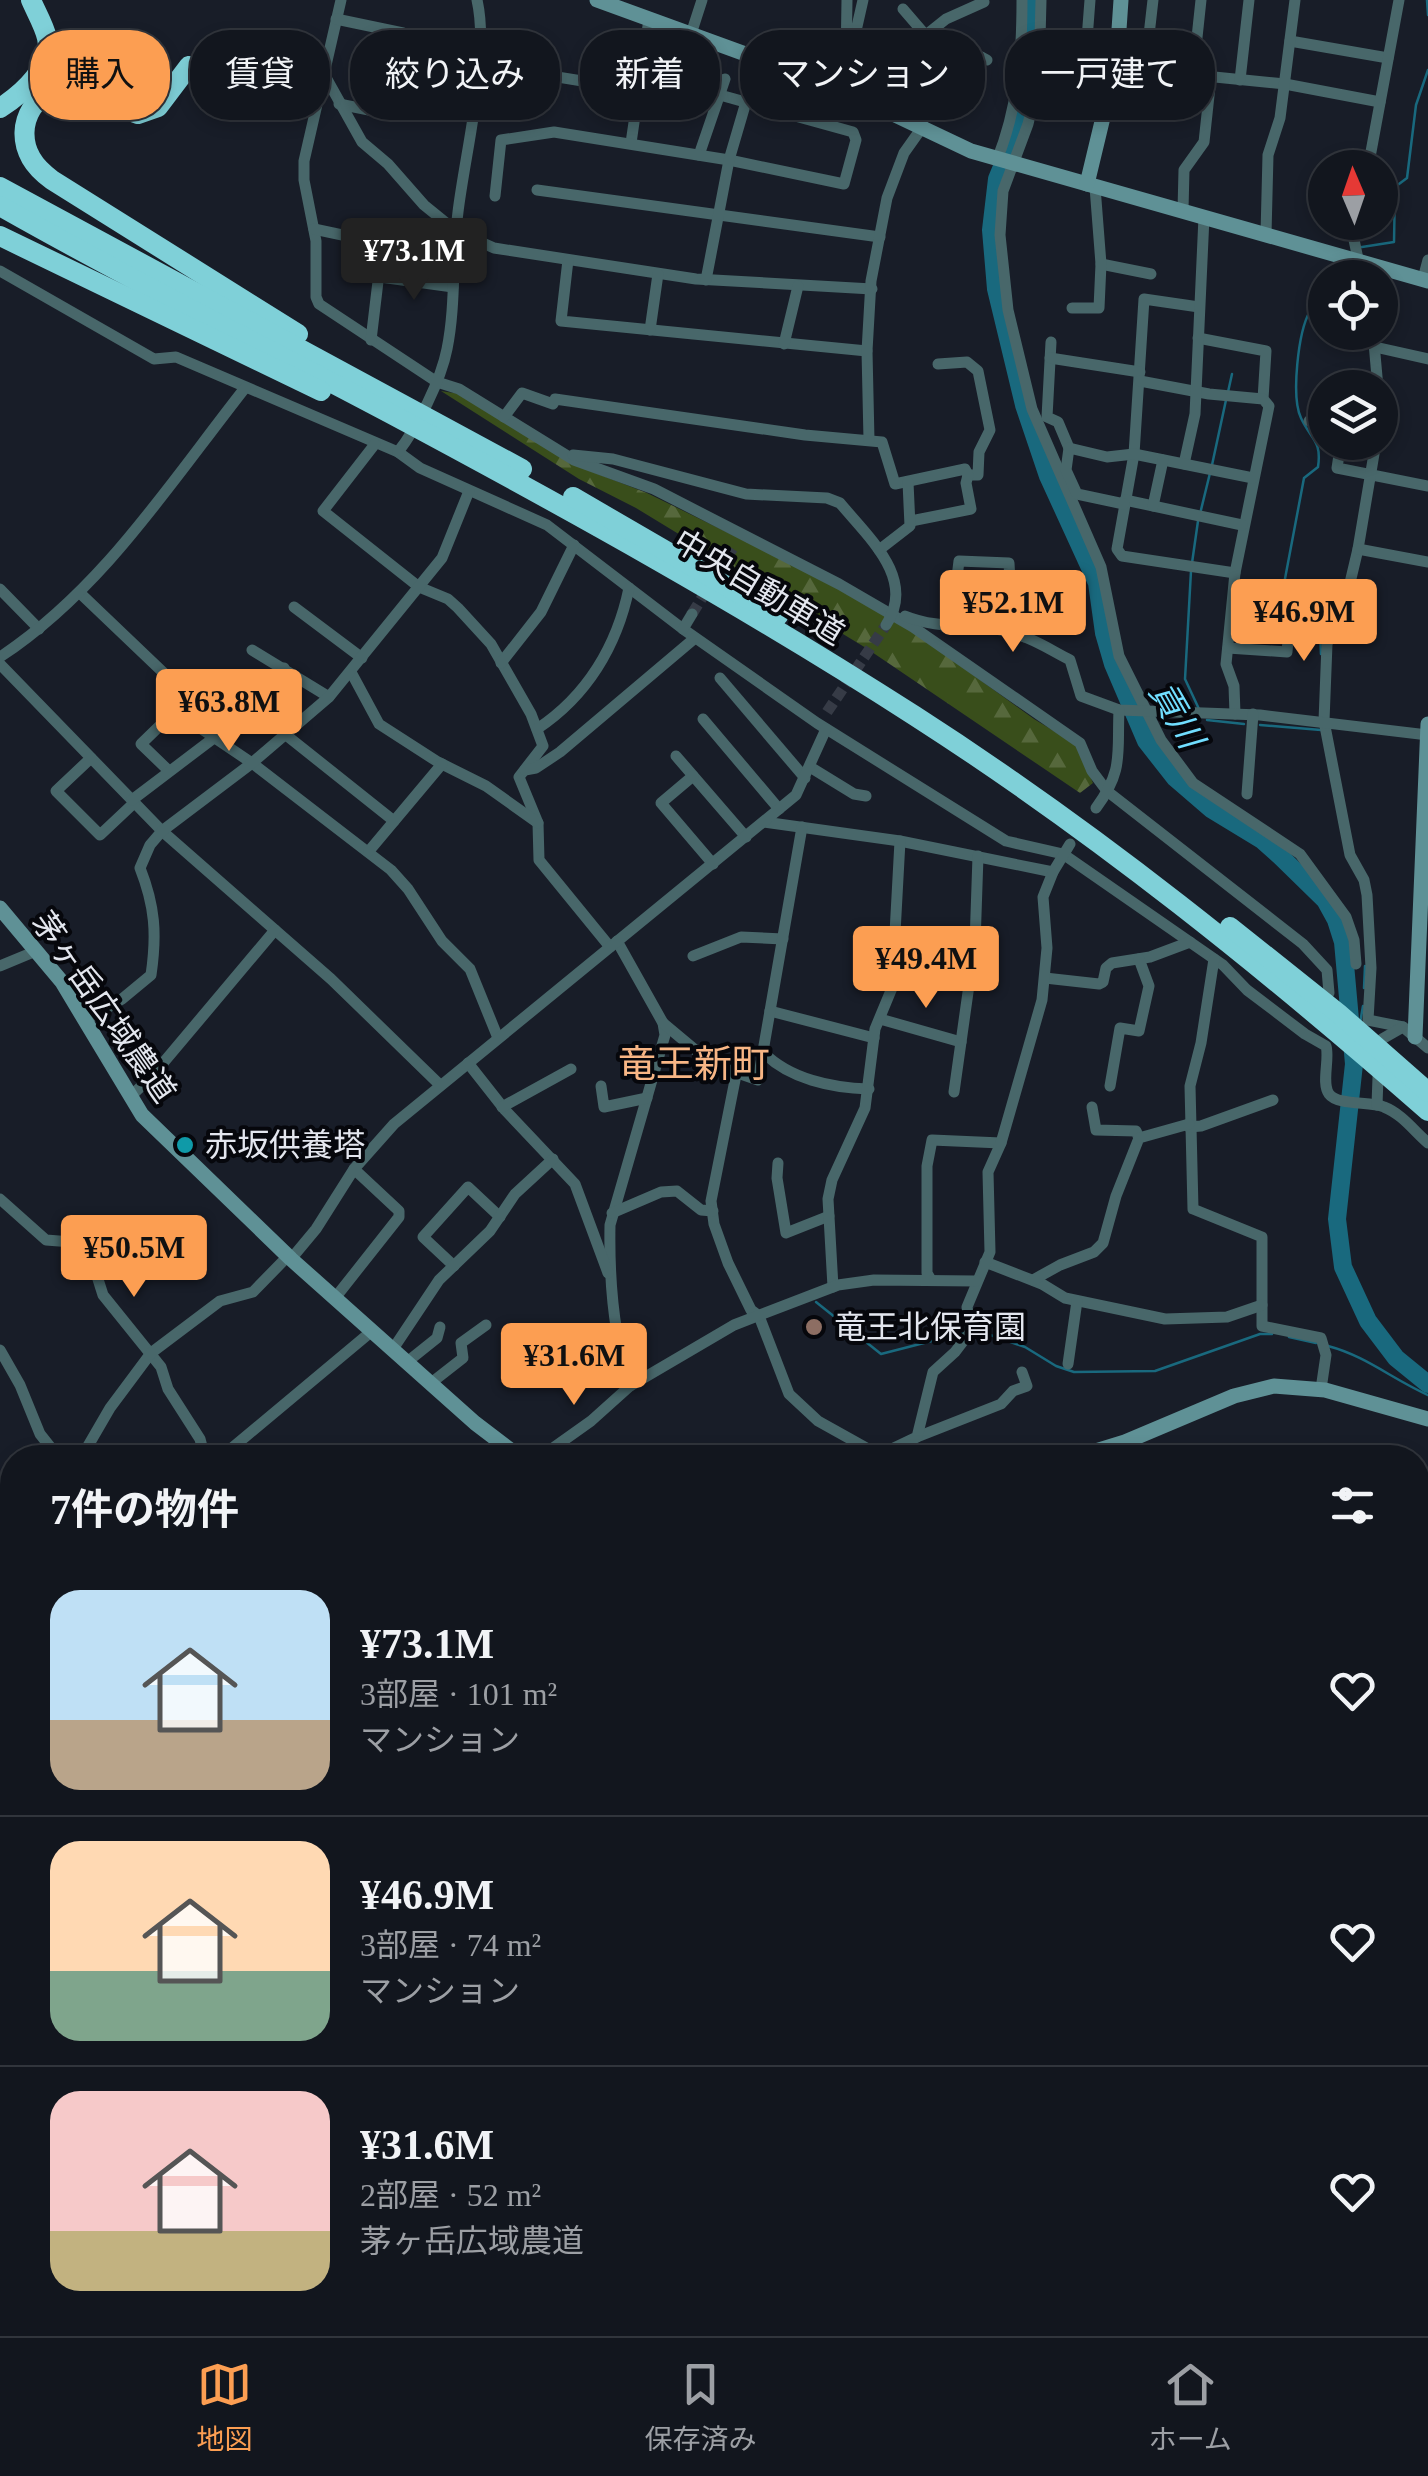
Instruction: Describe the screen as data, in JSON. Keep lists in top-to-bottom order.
{
  "streets": {
    "highway": ["中央自動車道"],
    "street": ["茅ヶ岳広域農道"]
  },
  "districts": ["竜王新町"],
  "water": ["貢川"],
  "places": ["赤坂供養塔", "竜王北保育園"],
  "north": "top",
  "page": {
    "chip": [
      "購入",
      "賃貸",
      "絞り込み",
      "新着",
      "マンション",
      "一戸建て"
    ],
    "price": [
      "¥73.1M",
      "¥52.1M",
      "¥46.9M",
      "¥63.8M",
      "¥49.4M",
      "¥50.5M",
      "¥31.6M"
    ],
    "heading": "7件の物件",
    "list": [
      {
        "name": "¥73.1M",
        "note": "3部屋 · 101 m² · マンション"
      },
      {
        "name": "¥46.9M",
        "note": "3部屋 · 74 m² · マンション"
      },
      {
        "name": "¥31.6M",
        "note": "2部屋 · 52 m² · 茅ヶ岳広域農道"
      }
    ],
    "tabs": ["地図", "保存済み", "ホーム"]
  }
}
